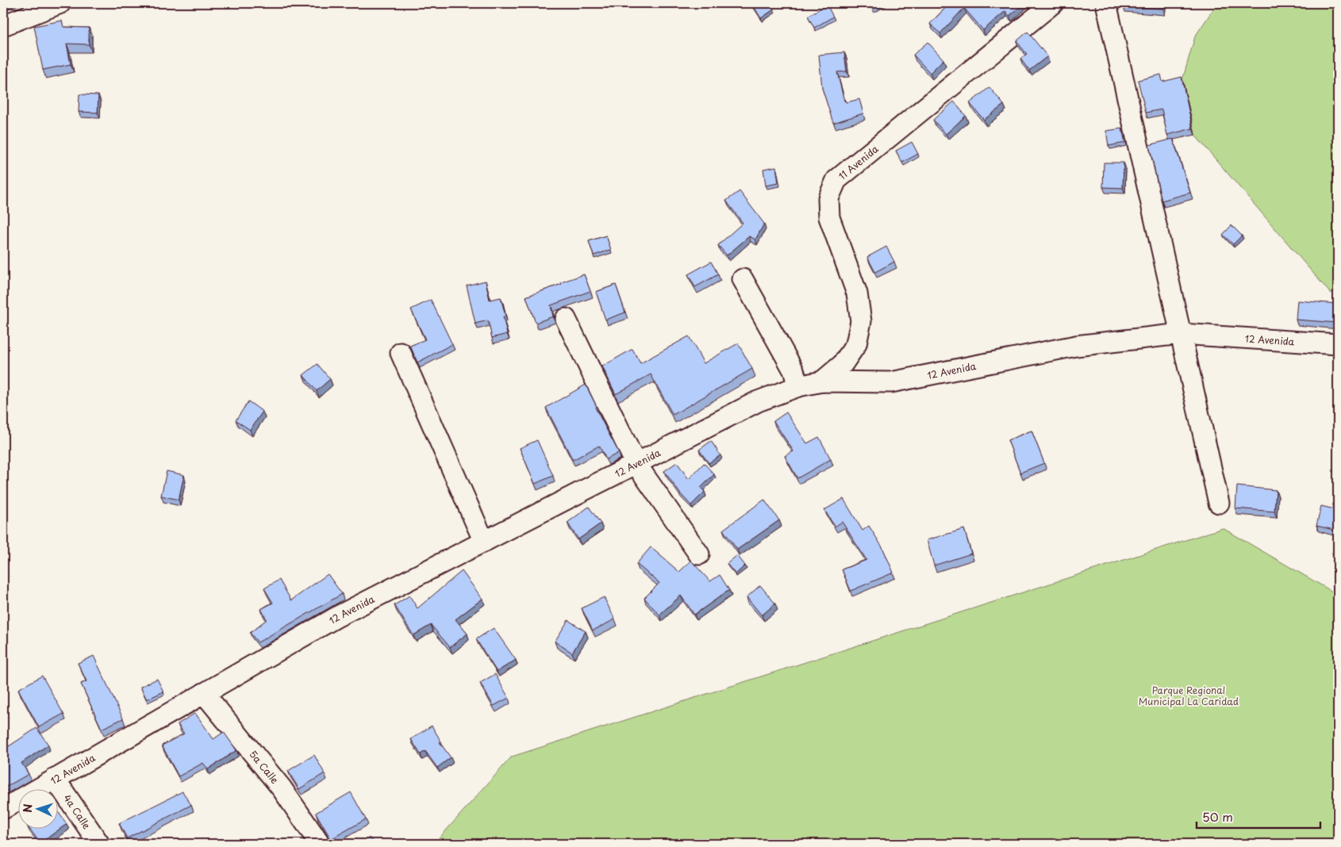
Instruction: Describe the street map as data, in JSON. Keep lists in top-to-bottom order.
{
  "streets": {
    "street": [
      "11 Avenida",
      "12 Avenida",
      "5a Calle",
      "4a Calle"
    ]
  },
  "crossings": [
    ["11 Avenida", "12 Avenida"],
    ["12 Avenida", "5a Calle"],
    ["12 Avenida", "4a Calle"]
  ],
  "parks": ["Parque Regional Municipal La Caridad"],
  "scale_bar": "50 m",
  "north": "left"
}
